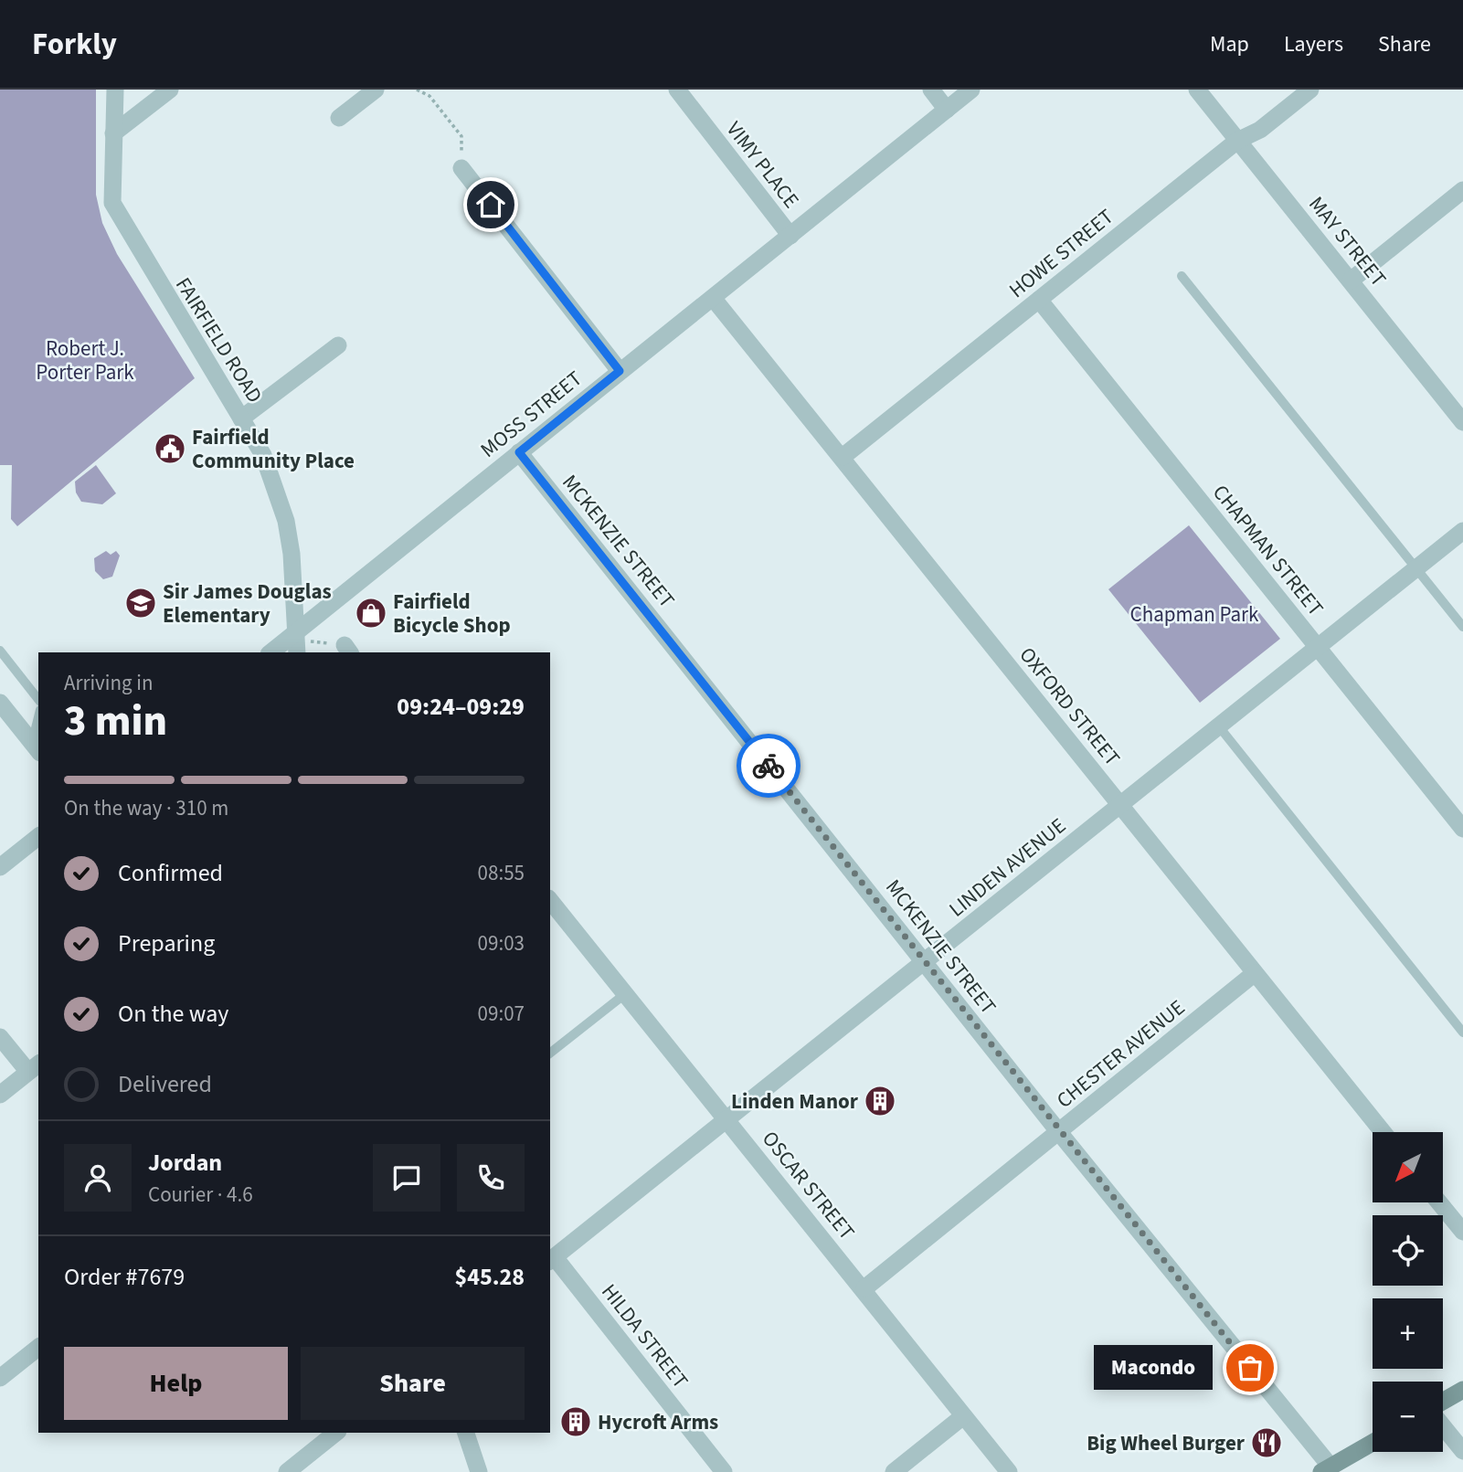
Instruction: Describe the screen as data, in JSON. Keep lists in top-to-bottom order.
{
  "streets": {
    "street": [
      "VIMY PLACE",
      "MAY STREET",
      "HOWE STREET",
      "FAIRFIELD ROAD",
      "MOSS STREET",
      "MCKENZIE STREET",
      "CHAPMAN STREET",
      "OXFORD STREET",
      "LINDEN AVENUE",
      "CHESTER AVENUE",
      "OSCAR STREET",
      "HILDA STREET"
    ]
  },
  "crossings": [
    ["VIMY PLACE", "MOSS STREET"],
    ["MAY STREET", "HOWE STREET"],
    ["HOWE STREET", "CHAPMAN STREET"],
    ["HOWE STREET", "OXFORD STREET"],
    ["FAIRFIELD ROAD", "MOSS STREET"],
    ["MOSS STREET", "MCKENZIE STREET"],
    ["MOSS STREET", "OXFORD STREET"],
    ["MCKENZIE STREET", "LINDEN AVENUE"],
    ["MCKENZIE STREET", "CHESTER AVENUE"],
    ["CHAPMAN STREET", "LINDEN AVENUE"],
    ["OXFORD STREET", "LINDEN AVENUE"],
    ["OXFORD STREET", "CHESTER AVENUE"],
    ["LINDEN AVENUE", "OSCAR STREET"],
    ["LINDEN AVENUE", "HILDA STREET"],
    ["CHESTER AVENUE", "OSCAR STREET"]
  ],
  "parks": ["Robert J. Porter Park", "Chapman Park"],
  "places": {
    "public building": ["Fairfield Community Place"],
    "school or university": ["Sir James Douglas Elementary"],
    "shop": ["Fairfield Bicycle Shop"],
    "building": ["Linden Manor", "Hycroft Arms"],
    "other": ["Macondo"],
    "restaurant": ["Big Wheel Burger"]
  },
  "north": "bottom left",
  "page": {
    "header": "Forkly",
    "nav": ["Map", "Layers", "Share"],
    "heading": ["3 min", "Arriving in", "09:24–09:29"],
    "panel": [
      "Jordan",
      "Courier · 4.6",
      "Order #7679",
      "$45.28"
    ],
    "bar": "On the way · 310 m",
    "list": [
      ["Confirmed", "08:55"],
      ["Preparing", "09:03"],
      ["On the way", "09:07"],
      "Delivered"
    ],
    "map_buttons": ["+", "−"],
    "buttons": ["Help", "Share"],
    "bubble": "Macondo"
  }
}
